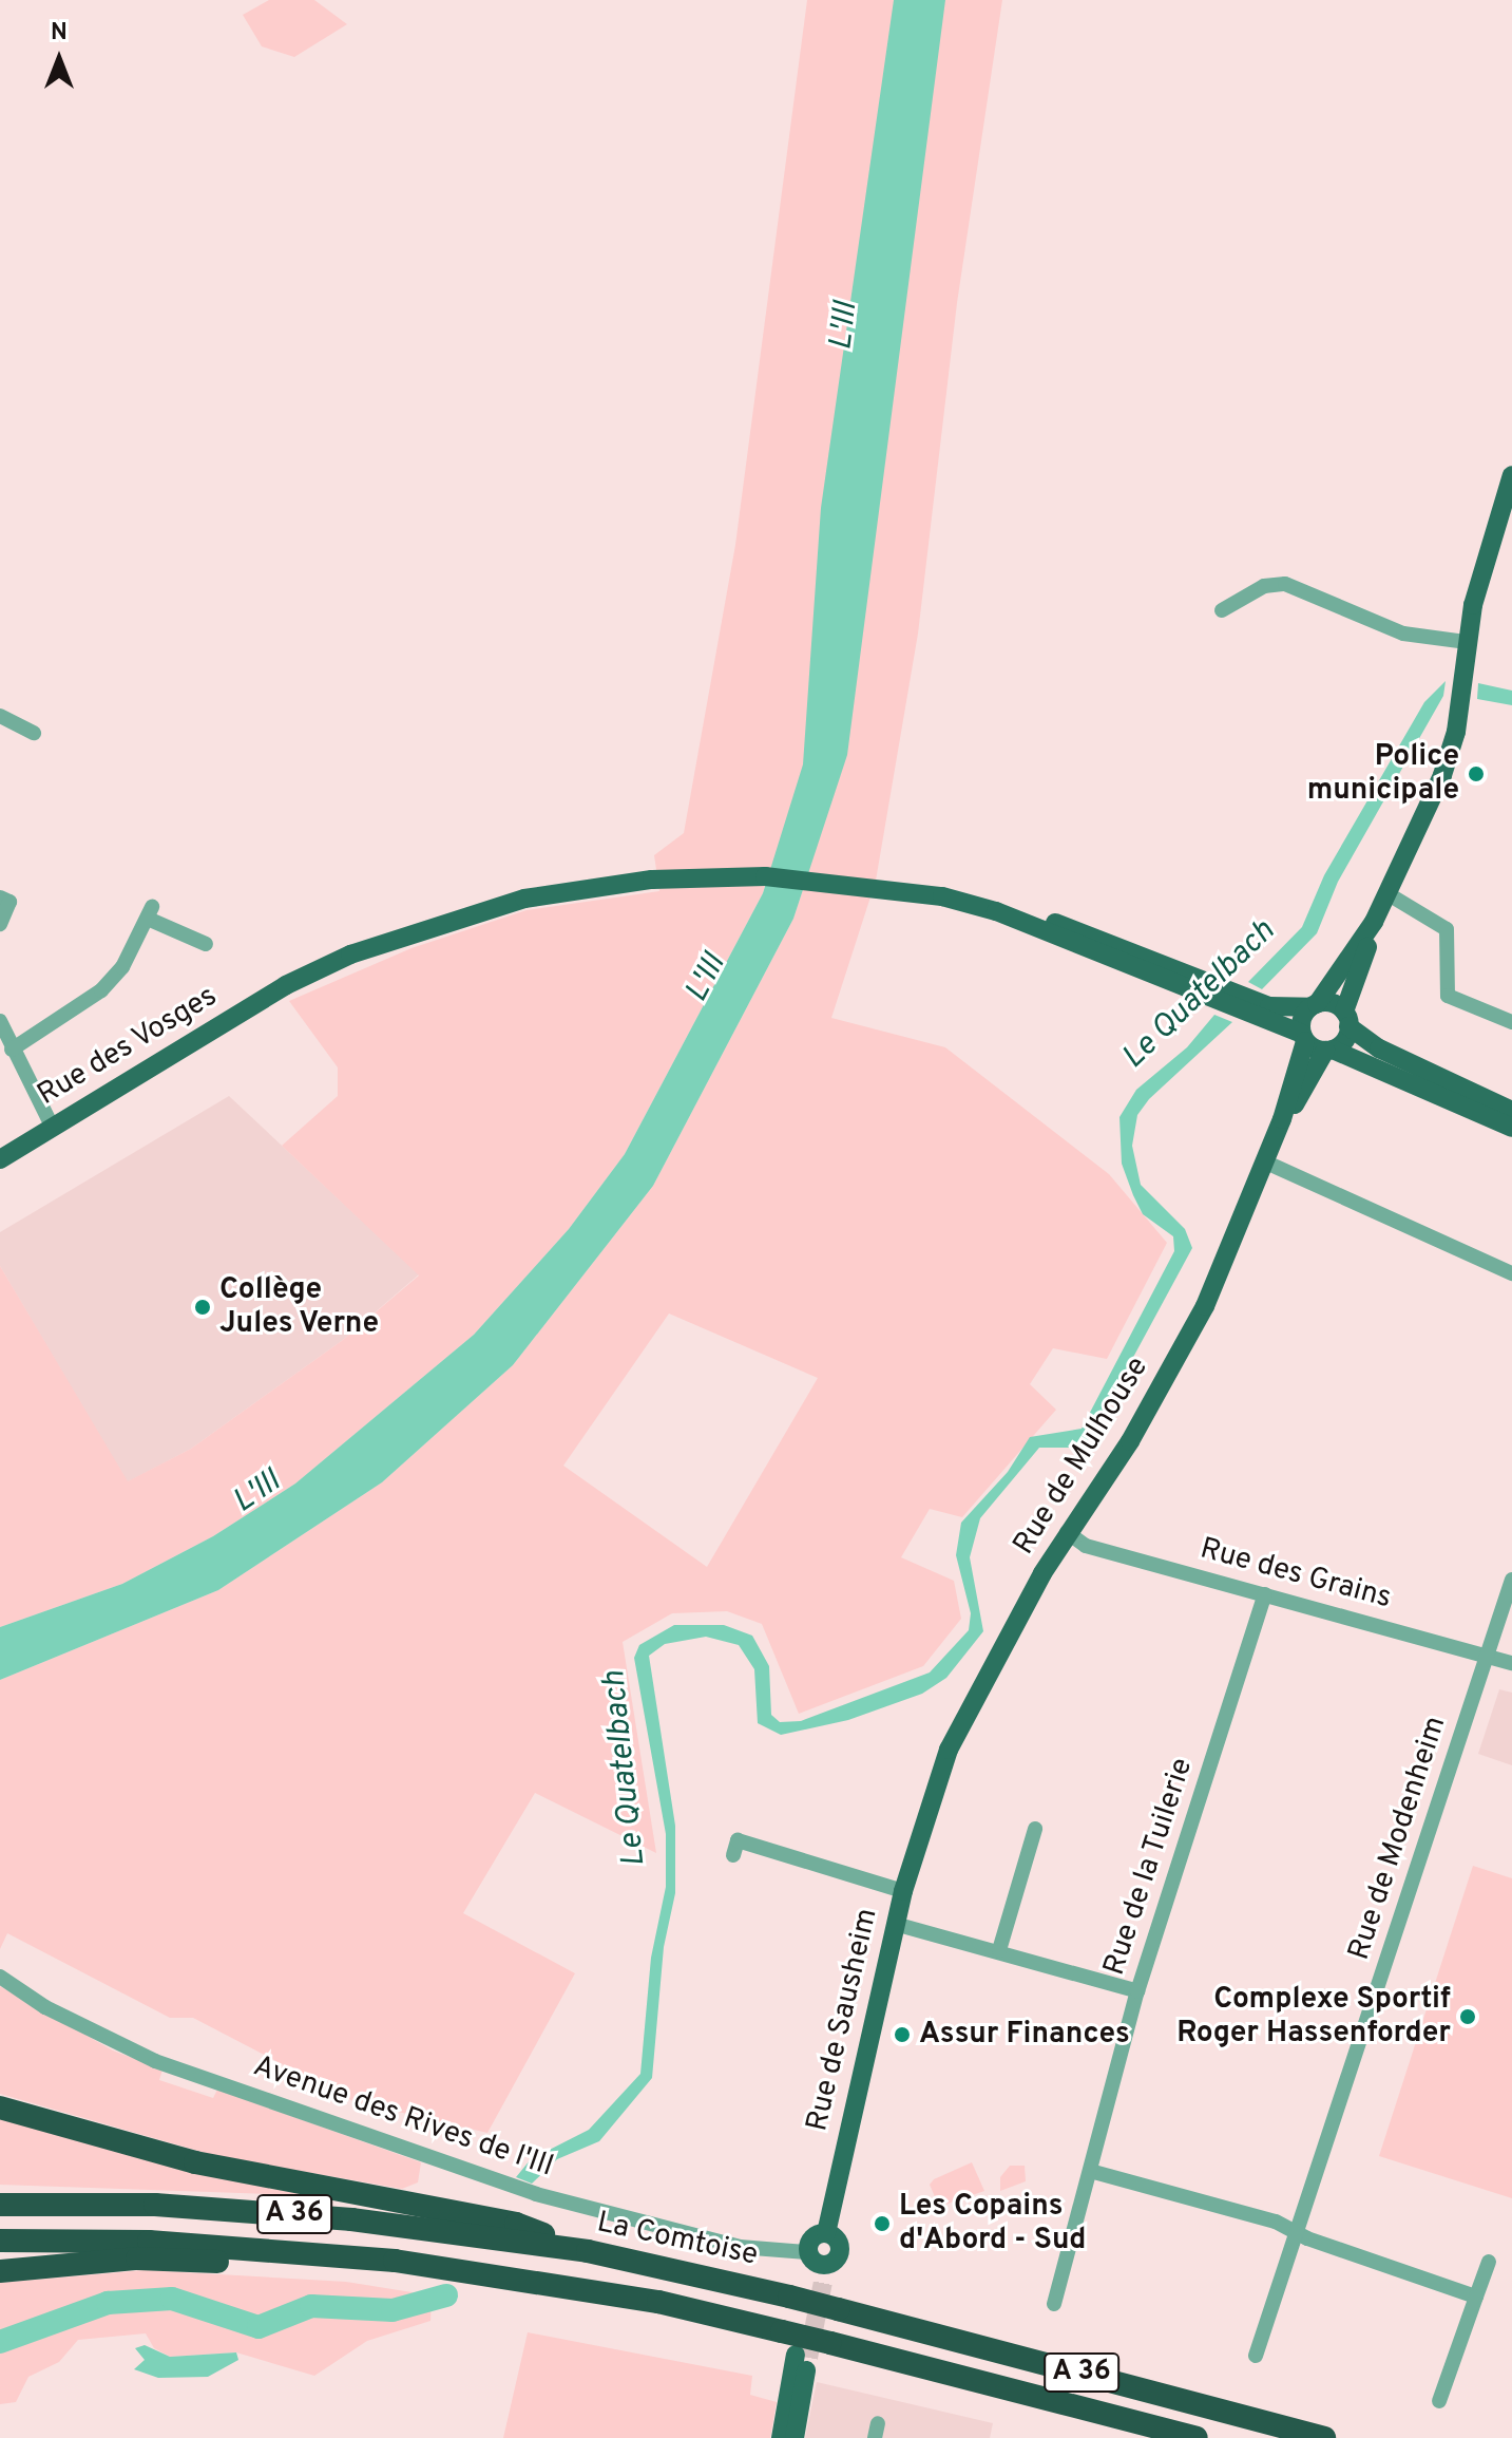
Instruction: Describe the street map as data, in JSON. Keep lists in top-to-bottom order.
{
  "streets": {
    "highway": ["A 36", "La Comtoise"],
    "main road": ["Rue des Vosges", "Rue de Mulhouse", "Rue de Sausheim"],
    "street": [
      "Rue des Grains",
      "Rue de Modenheim",
      "Rue de la Tuilerie",
      "Avenue des Rives de l'Ill"
    ]
  },
  "crossings": [
    ["Rue de Mulhouse", "Rue des Grains"],
    ["Rue de Mulhouse", "Rue de Sausheim"],
    ["Rue des Grains", "Rue de Modenheim"],
    ["Rue des Grains", "Rue de la Tuilerie"],
    ["Rue de Sausheim", "Avenue des Rives de l'Ill"]
  ],
  "water": ["L'Ill", "Le Quatelbach"],
  "places": [
    "Police municipale",
    "Collège Jules Verne",
    "Complexe Sportif Roger Hassenforder",
    "Assur Finances",
    "Les Copains d'Abord - Sud"
  ],
  "north": "top"
}
